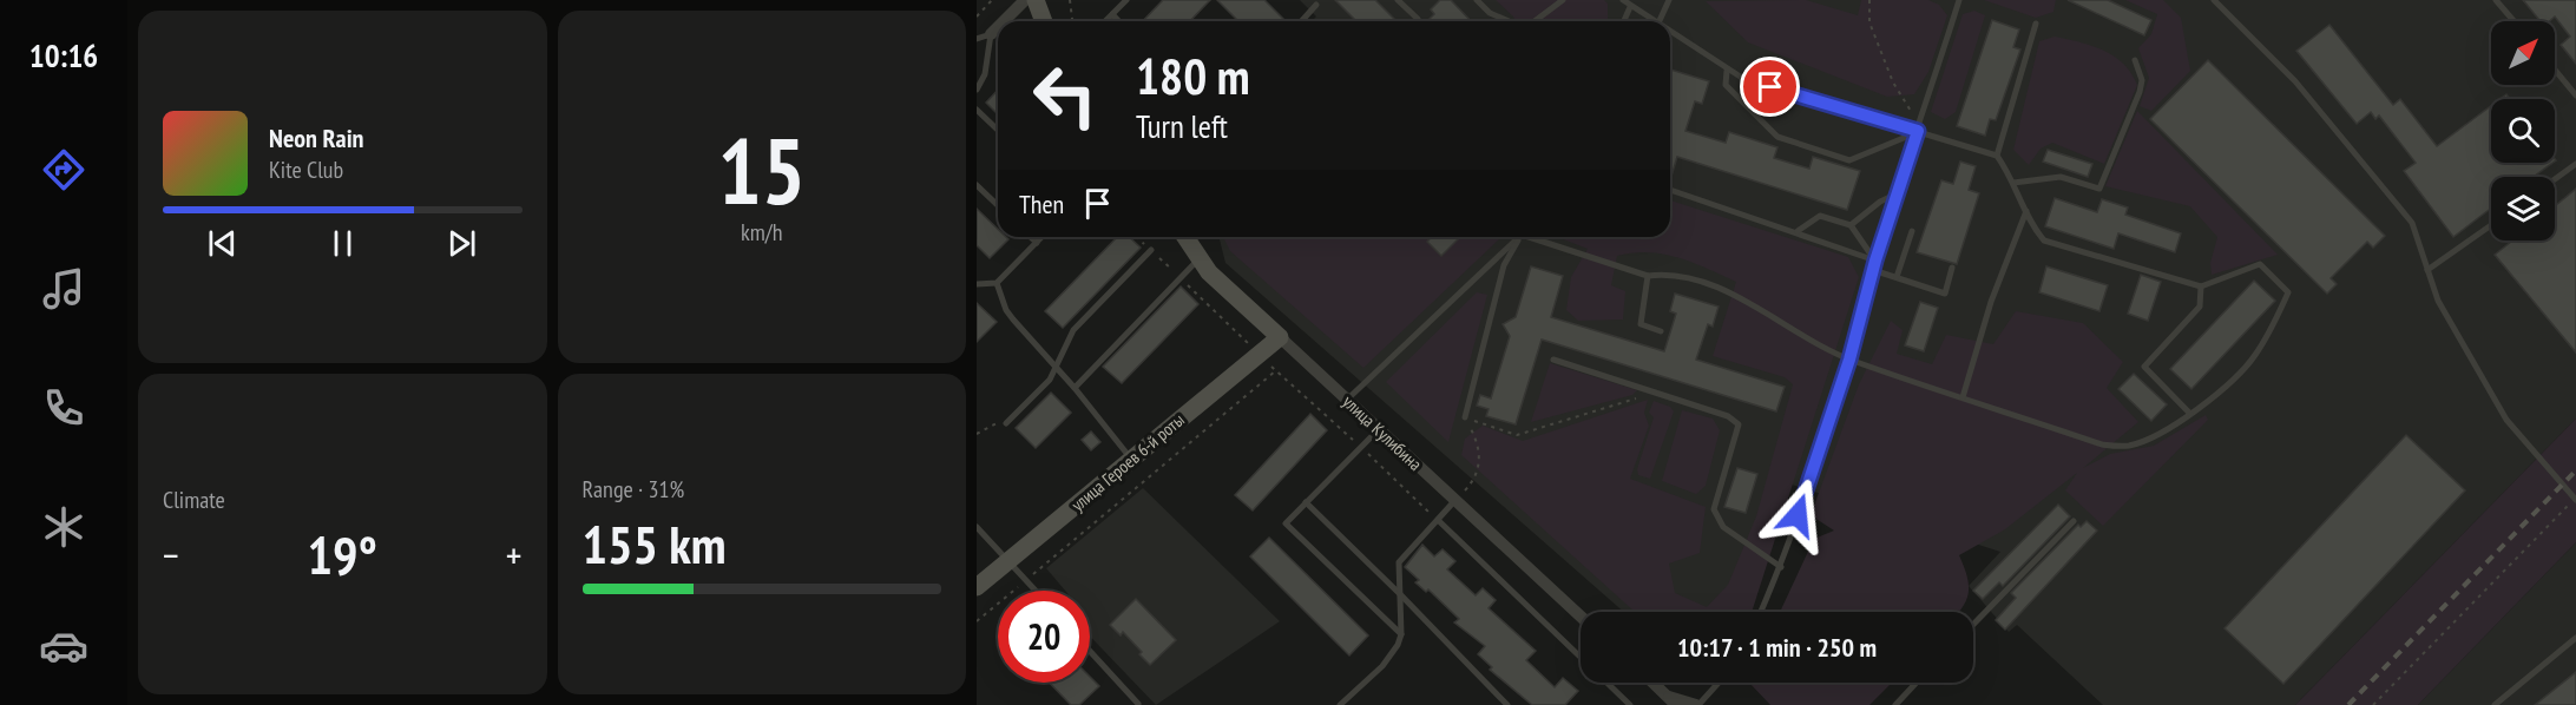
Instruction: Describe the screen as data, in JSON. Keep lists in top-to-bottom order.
{
  "streets": {
    "street": ["улица Кулибина", "улица Героев 6-й роты"]
  },
  "crossings": [
    ["улица Кулибина", "улица Героев 6-й роты"]
  ],
  "north": "top right",
  "page": {
    "tabs": "10:16",
    "tile": [
      ["15", "km/h"],
      "Climate",
      ["Range · 31%", "155 km"]
    ],
    "turn": ["180 m", "Turn left"],
    "song": ["Neon Rain", "Kite Club"],
    "then": "Then",
    "heat": ["−", "19°", "+"],
    "limit": "20",
    "trip": "10:17 · 1 min · 250 m"
  }
}
